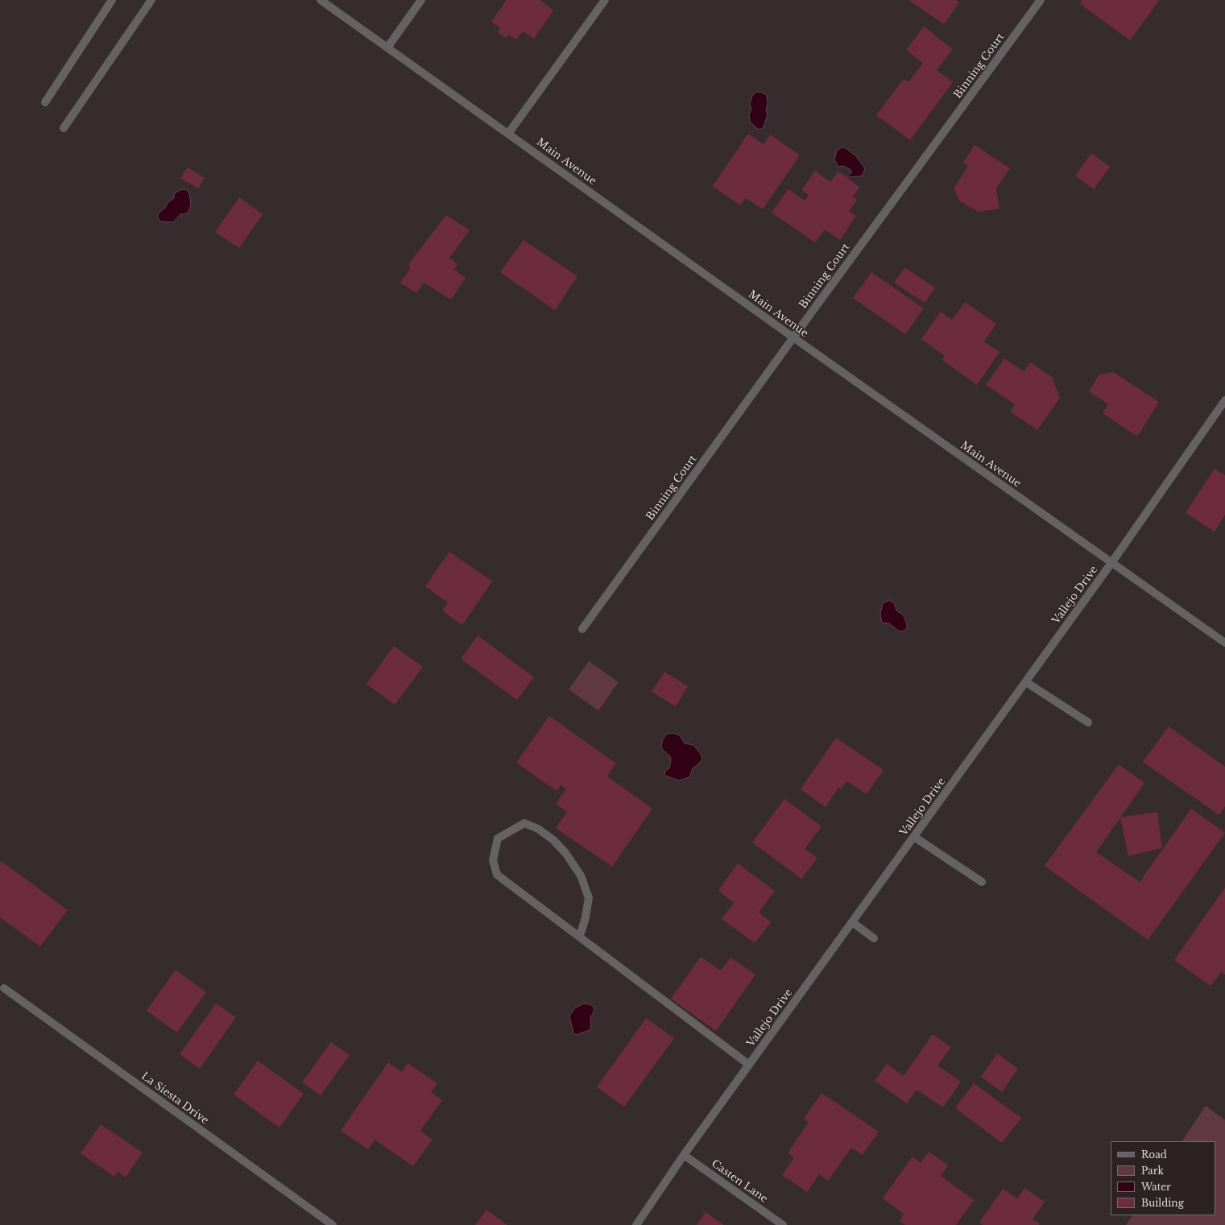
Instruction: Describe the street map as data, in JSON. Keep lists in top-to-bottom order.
{
  "streets": {
    "street": [
      "Binning Court",
      "Main Avenue",
      "Vallejo Drive",
      "La Siesta Drive",
      "Casten Lane"
    ]
  },
  "crossings": [
    ["Binning Court", "Main Avenue"],
    ["Main Avenue", "Vallejo Drive"],
    ["Vallejo Drive", "Casten Lane"]
  ],
  "legend": [
    "Road",
    "Park",
    "Water",
    "Building"
  ]
}
